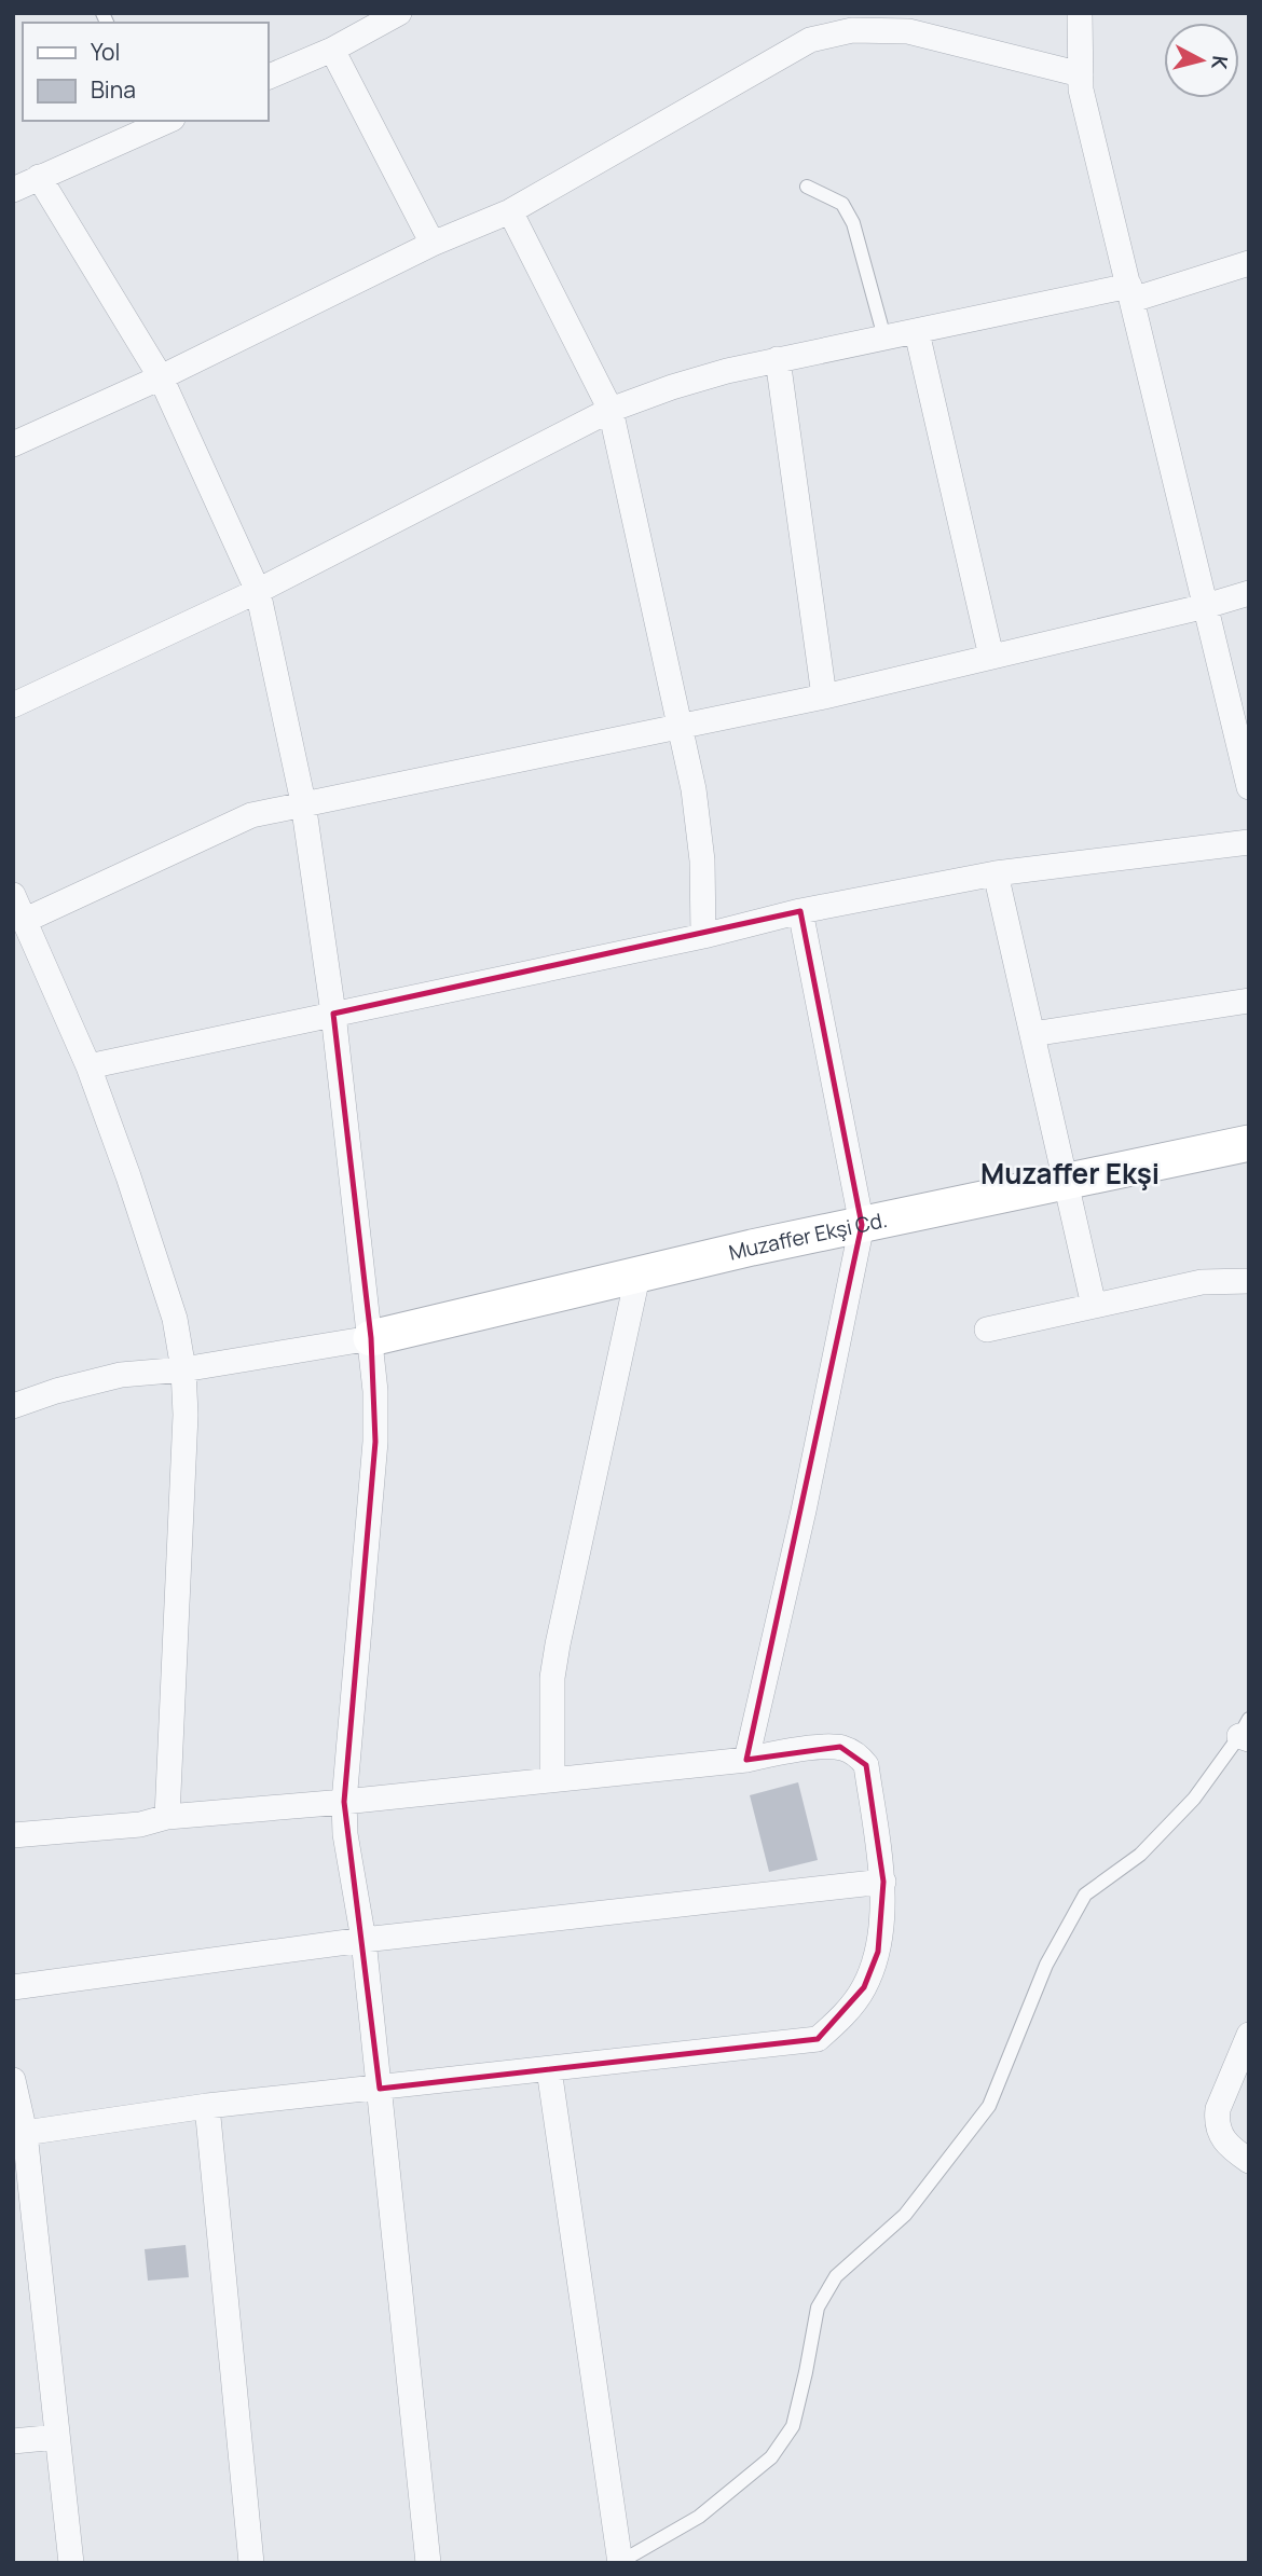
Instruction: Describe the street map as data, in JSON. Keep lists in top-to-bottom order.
{
  "streets": {
    "street": ["Muzaffer Ekşi Cd."]
  },
  "districts": ["Muzaffer Ekşi"],
  "legend": ["Yol", "Bina"],
  "north": "right"
}
